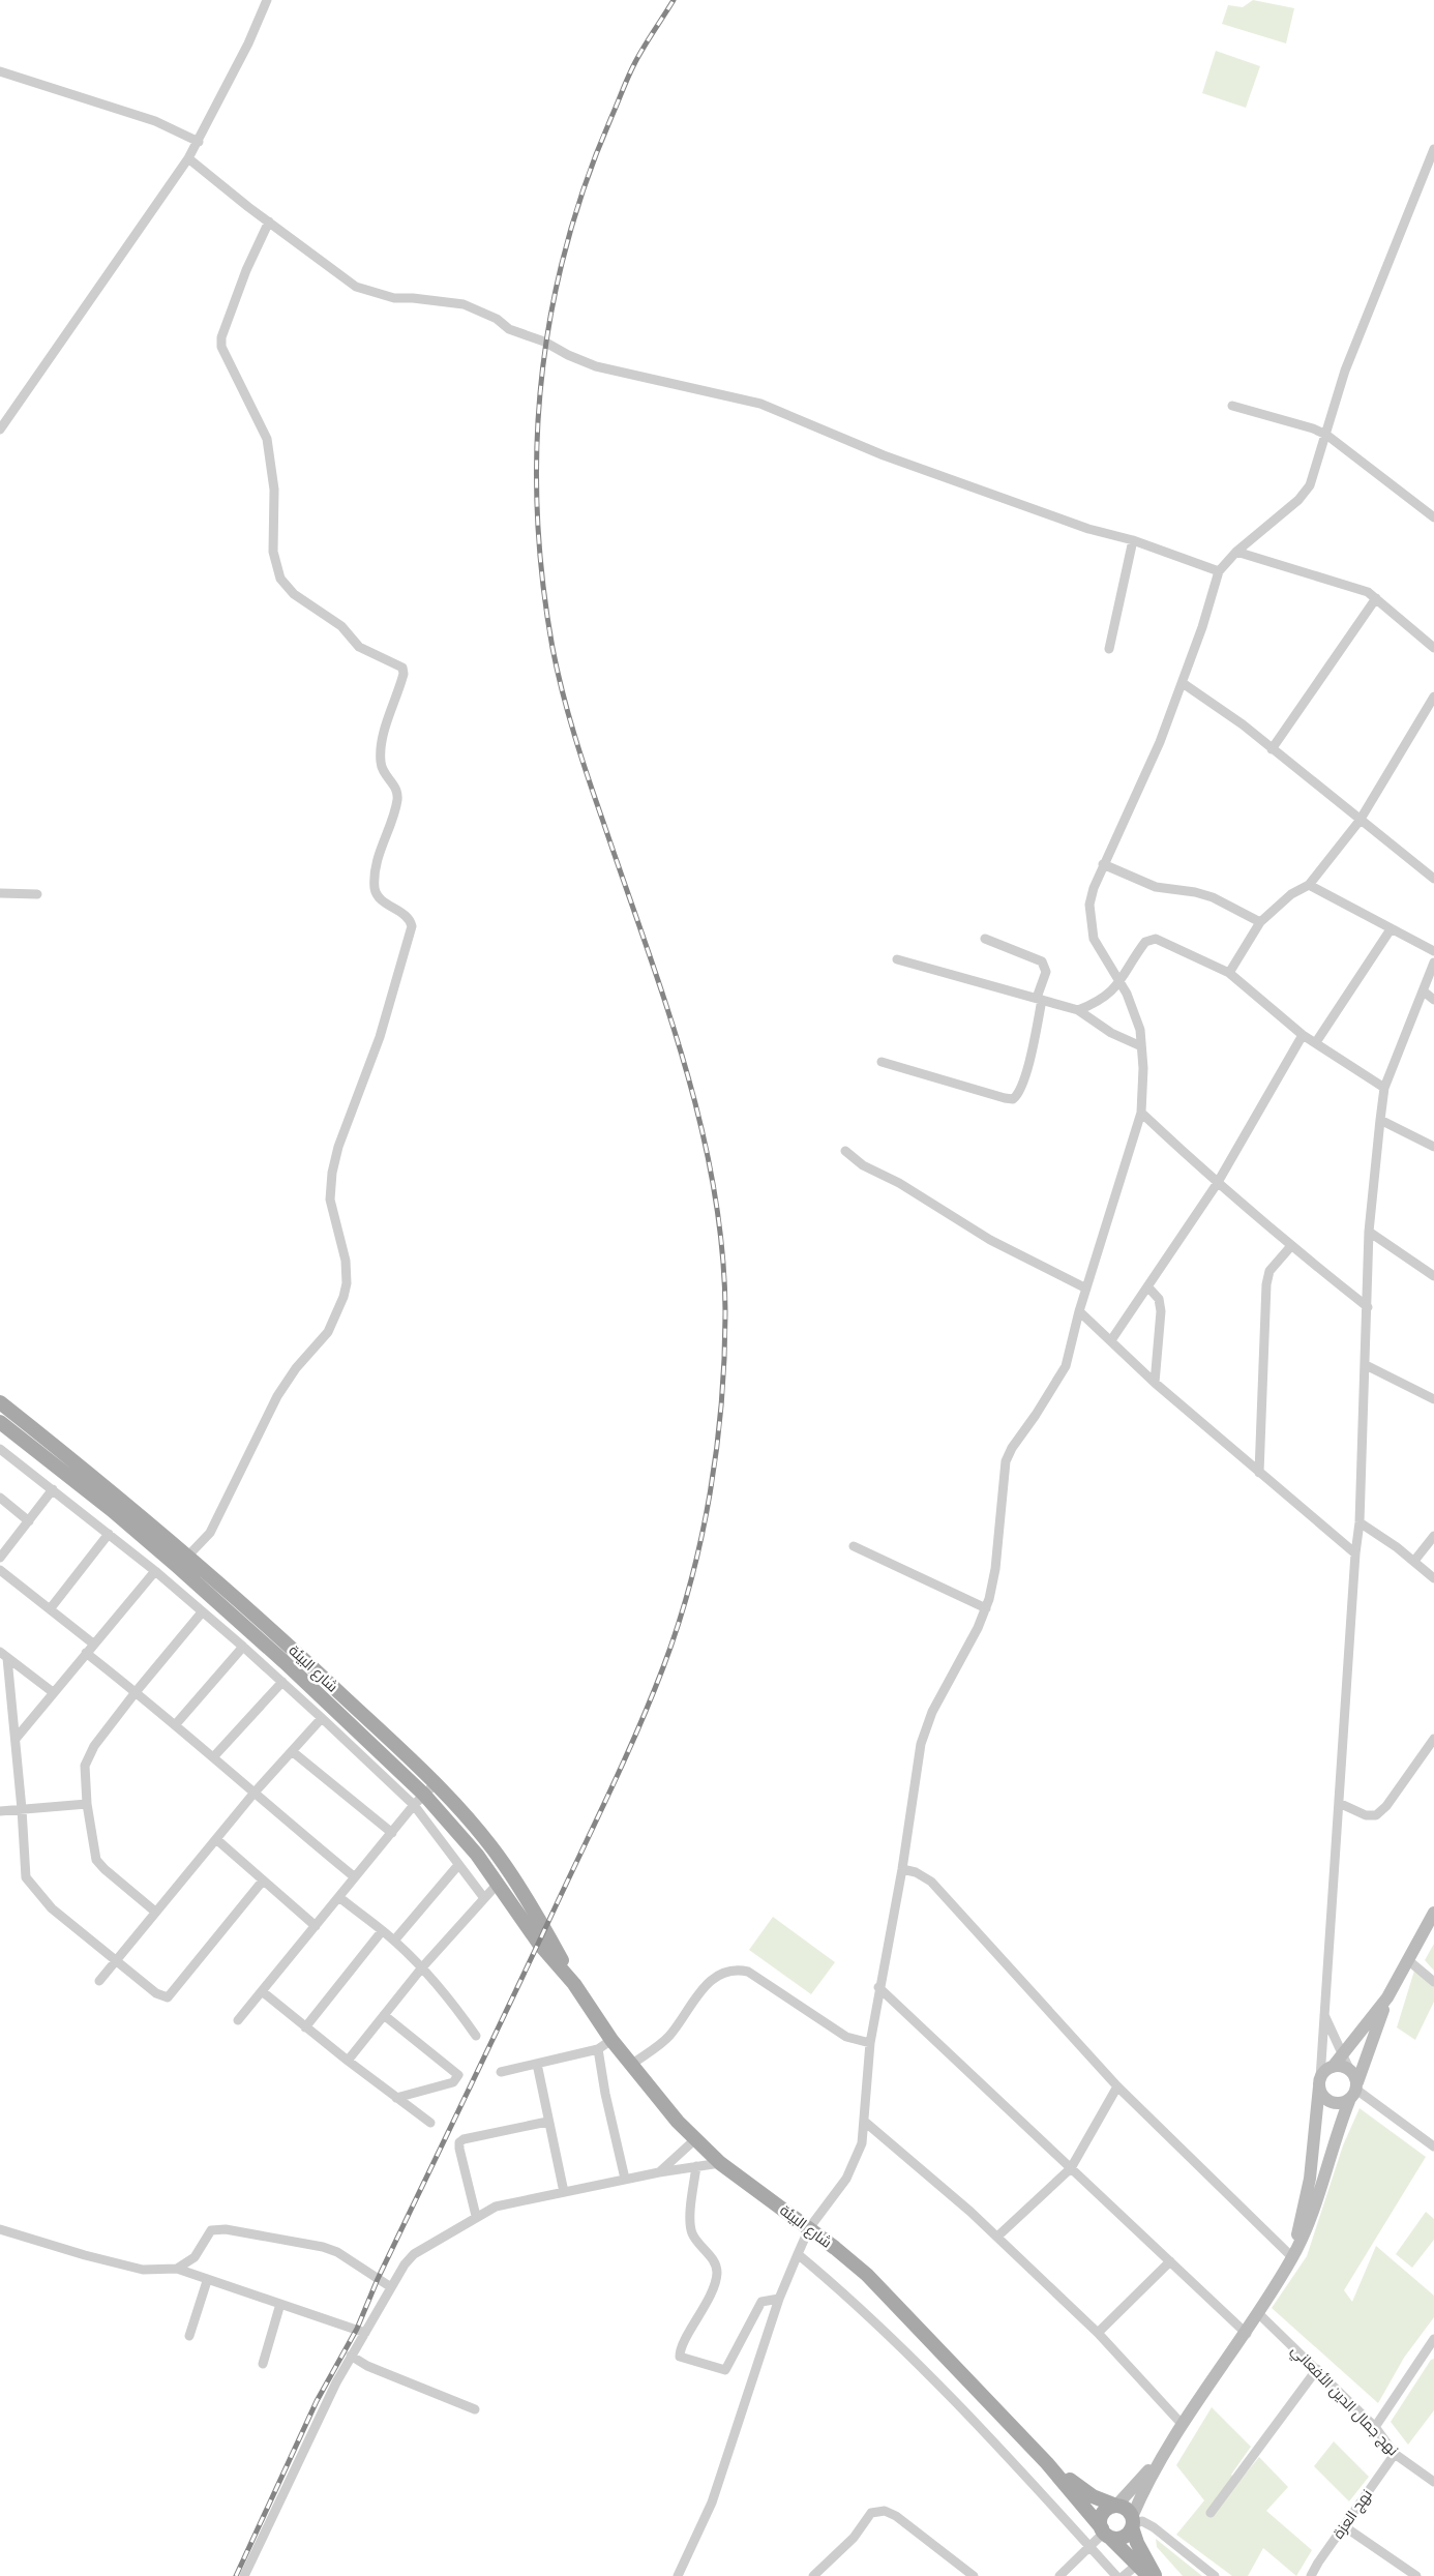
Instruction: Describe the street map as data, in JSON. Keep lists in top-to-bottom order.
{
  "streets": {
    "main road": ["شارع البيئة"],
    "street": ["نهج جمال الدين الأفعاني", "نهج العزة"]
  },
  "crossings": [
    ["نهج جمال الدين الأفعاني", "نهج العزة"]
  ]
}
